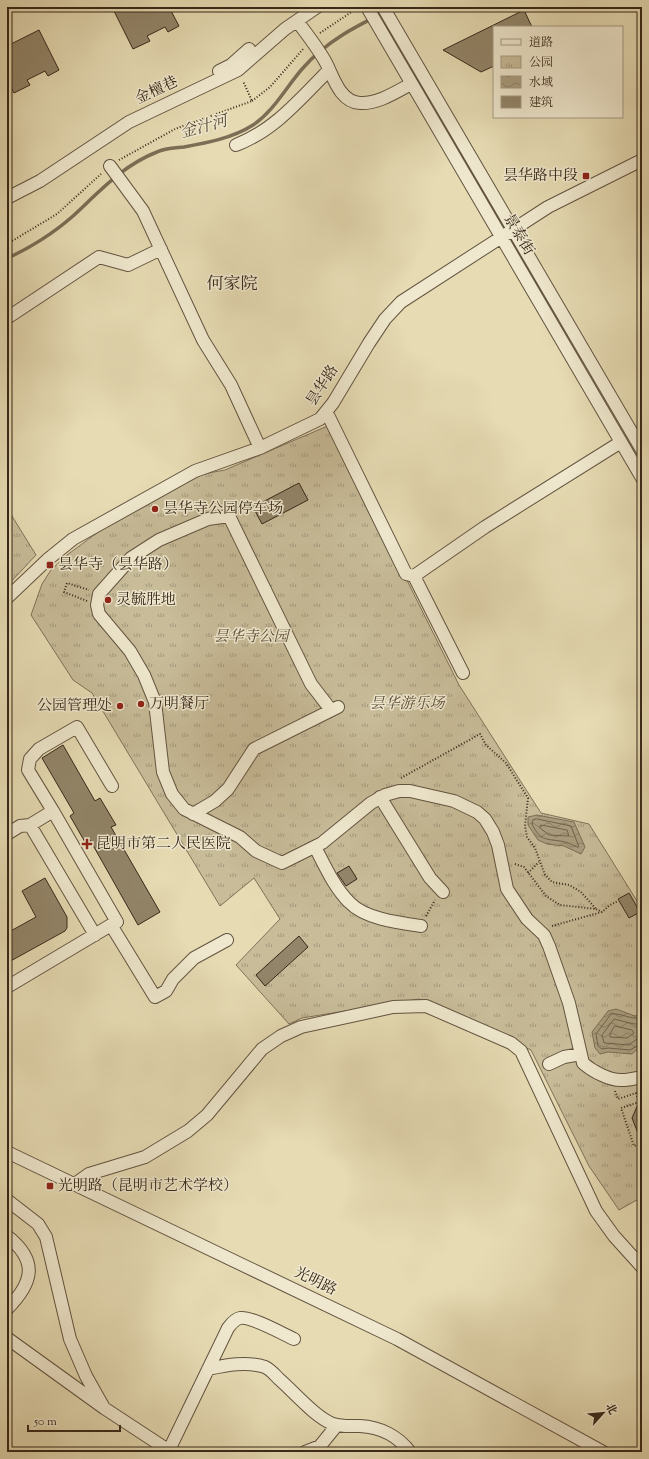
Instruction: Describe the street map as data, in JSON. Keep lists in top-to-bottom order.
{
  "streets": {
    "street": [
      "金檀巷",
      "景泰街",
      "昙华路",
      "光明路"
    ]
  },
  "crossings": [
    ["景泰街", "昙华路"]
  ],
  "districts": ["何家院"],
  "water": ["金汁河"],
  "parks": ["昙华寺公园", "昙华游乐场"],
  "places": {
    "transit": ["昙华路中段", "昙华寺（昙华路）", "光明路（昆明市艺术学校）"],
    "other": [
      "昙华寺公园停车场",
      "灵毓胜地",
      "万明餐厅",
      "公园管理处"
    ],
    "health": ["昆明市第二人民医院"]
  },
  "legend": [
    "道路",
    "公园",
    "水域",
    "建筑"
  ],
  "scale_bar": "50 m",
  "north": "top right"
}
